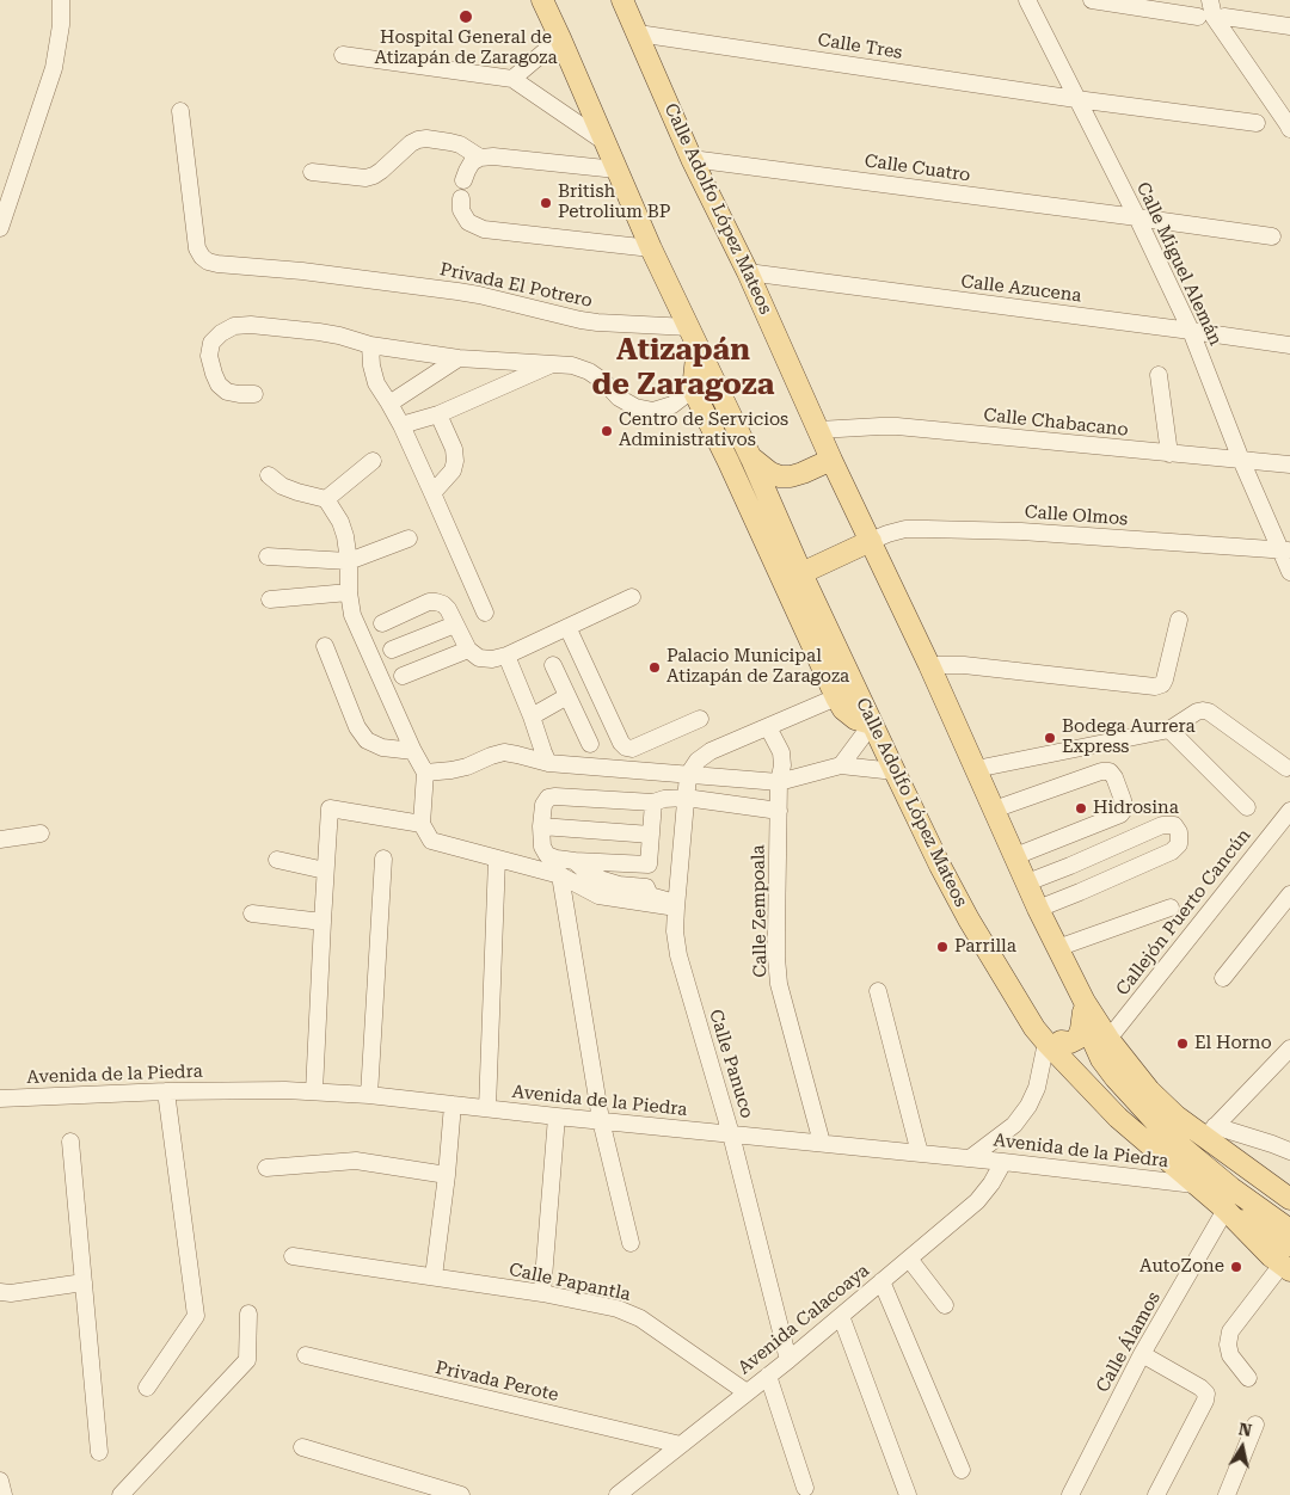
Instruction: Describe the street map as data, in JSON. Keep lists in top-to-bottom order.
{
  "streets": {
    "main road": ["Calle Adolfo López Mateos"],
    "street": [
      "Calle Tres",
      "Calle Cuatro",
      "Calle Miguel Alemán",
      "Privada El Potrero",
      "Calle Azucena",
      "Calle Chabacano",
      "Calle Olmos",
      "Calle Zempoala",
      "Callejón Puerto Cancún",
      "Calle Panuco",
      "Avenida de la Piedra",
      "Calle Papantla",
      "Avenida Calacoaya",
      "Calle Álamos",
      "Privada Perote"
    ]
  },
  "crossings": [
    ["Calle Tres", "Calle Adolfo López Mateos"],
    ["Calle Tres", "Calle Miguel Alemán"],
    ["Calle Cuatro", "Calle Adolfo López Mateos"],
    ["Calle Cuatro", "Calle Miguel Alemán"],
    ["Calle Adolfo López Mateos", "Privada El Potrero"],
    ["Calle Adolfo López Mateos", "Calle Azucena"],
    ["Calle Adolfo López Mateos", "Calle Chabacano"],
    ["Calle Adolfo López Mateos", "Calle Olmos"],
    ["Calle Adolfo López Mateos", "Avenida de la Piedra"],
    ["Calle Adolfo López Mateos", "Calle Álamos"],
    ["Calle Miguel Alemán", "Calle Azucena"],
    ["Calle Miguel Alemán", "Calle Chabacano"],
    ["Calle Miguel Alemán", "Calle Olmos"],
    ["Calle Zempoala", "Avenida de la Piedra"],
    ["Calle Panuco", "Avenida de la Piedra"],
    ["Calle Panuco", "Avenida Calacoaya"],
    ["Avenida de la Piedra", "Avenida Calacoaya"],
    ["Calle Papantla", "Avenida Calacoaya"],
    ["Avenida Calacoaya", "Privada Perote"]
  ],
  "districts": ["Atizapán de Zaragoza"],
  "places": [
    "Hospital General de Atizapán de Zaragoza",
    "British Petrolium BP",
    "Centro de Servicios Administrativos",
    "Palacio Municipal Atizapán de Zaragoza",
    "Bodega Aurrera Express",
    "Hidrosina",
    "Parrilla",
    "El Horno",
    "AutoZone"
  ],
  "north": "top"
}
